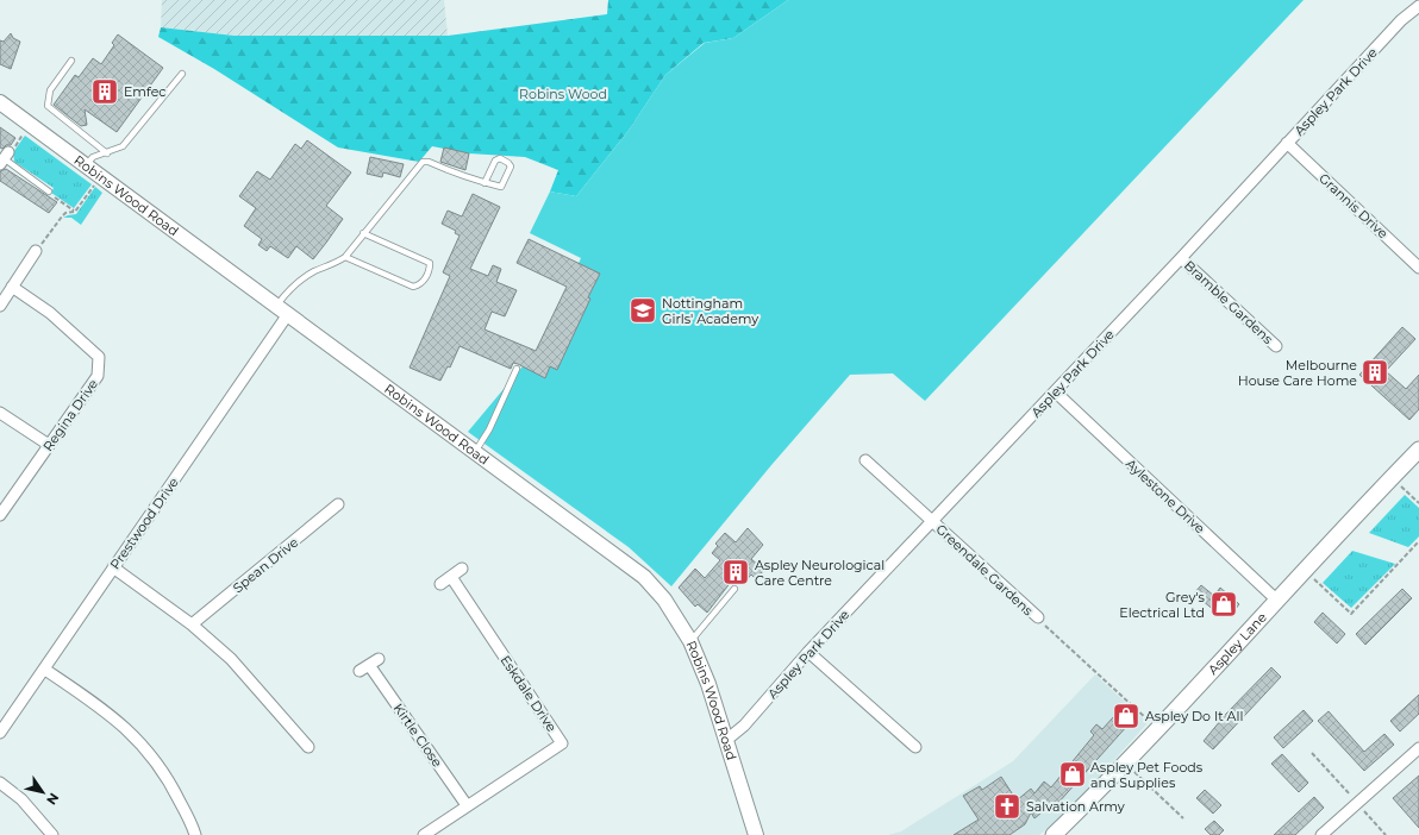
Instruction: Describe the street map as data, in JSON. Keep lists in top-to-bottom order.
{
  "streets": {
    "main road": ["Aspley Lane"],
    "street": [
      "Aspley Park Drive",
      "Robins Wood Road",
      "Grannis Drive",
      "Bramble Gardens",
      "Regina Drive",
      "Aylestone Drive",
      "Prestwood Drive",
      "Spean Drive",
      "Greendale Gardens",
      "Eskdale Drive",
      "Kirtle Close"
    ]
  },
  "crossings": [
    ["Aspley Park Drive", "Robins Wood Road"],
    ["Aspley Park Drive", "Grannis Drive"],
    ["Aspley Park Drive", "Bramble Gardens"],
    ["Aspley Park Drive", "Aylestone Drive"],
    ["Aspley Park Drive", "Greendale Gardens"],
    ["Robins Wood Road", "Prestwood Drive"],
    ["Aylestone Drive", "Aspley Lane"],
    ["Eskdale Drive", "Kirtle Close"]
  ],
  "parks": ["Robins Wood"],
  "places": {
    "building": ["Emfec", "Melbourne House Care Home", "Aspley Neurological Care Centre"],
    "school or university": ["Nottingham Girls' Academy"],
    "shop": ["Grey's Electrical Ltd", "Aspley Do It All", "Aspley Pet Foods and Supplies"],
    "church": ["Salvation Army"]
  },
  "north": "bottom right"
}
